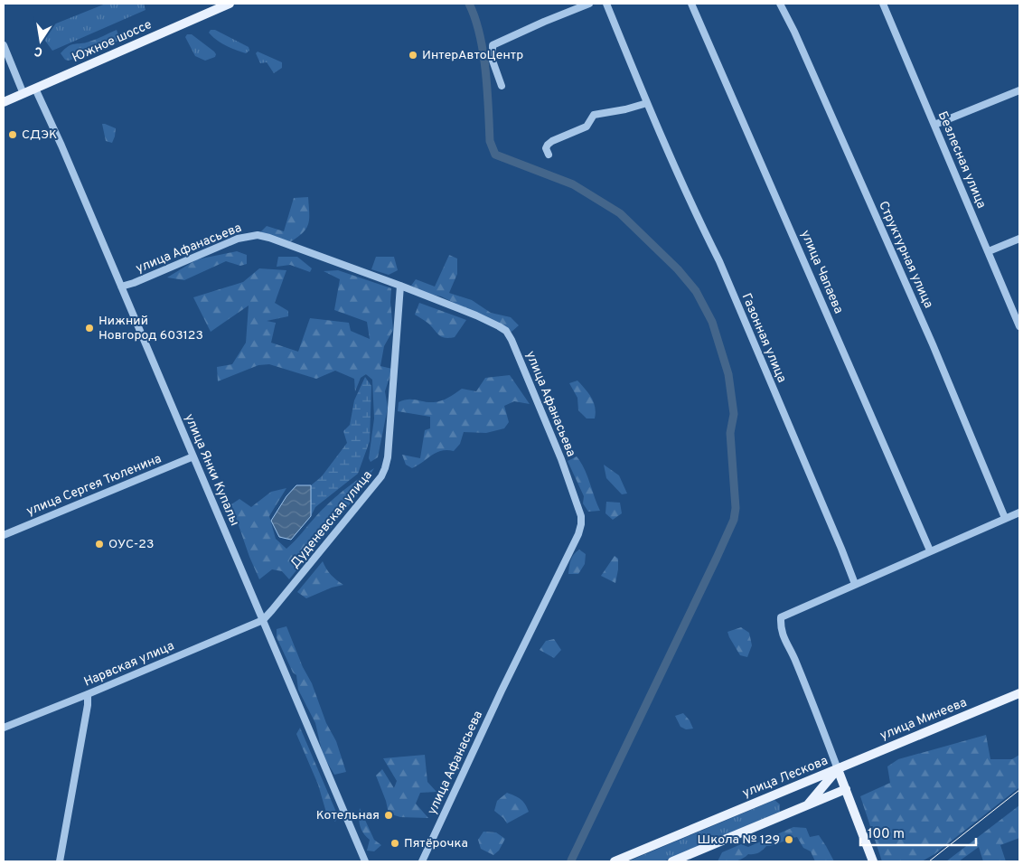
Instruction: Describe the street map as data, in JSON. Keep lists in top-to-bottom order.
{
  "streets": {
    "main road": ["Южное шоссе", "улица Минеева", "улица Лескова"],
    "street": [
      "Безлесная улица",
      "улица Афанасьева",
      "Структурная улица",
      "улица Чапаева",
      "Газонная улица",
      "улица Янки Купалы",
      "улица Сергея Тюленина",
      "Дуденевская улица",
      "Нарвская улица"
    ]
  },
  "crossings": [
    ["Южное шоссе", "улица Янки Купалы"],
    ["улица Афанасьева", "улица Янки Купалы"],
    ["улица Афанасьева", "Дуденевская улица"],
    ["улица Янки Купалы", "улица Сергея Тюленина"],
    ["улица Янки Купалы", "Дуденевская улица"],
    ["улица Янки Купалы", "Нарвская улица"],
    ["Дуденевская улица", "Нарвская улица"],
    ["улица Минеева", "улица Лескова"]
  ],
  "places": [
    "ИнтерАвтоЦентр",
    "СДЭК",
    "Нижний Новгород 603123",
    "ОУС-23",
    "Котельная",
    "Школа № 129",
    "Пятёрочка"
  ],
  "scale_bar": "100 m",
  "north": "bottom"
}
